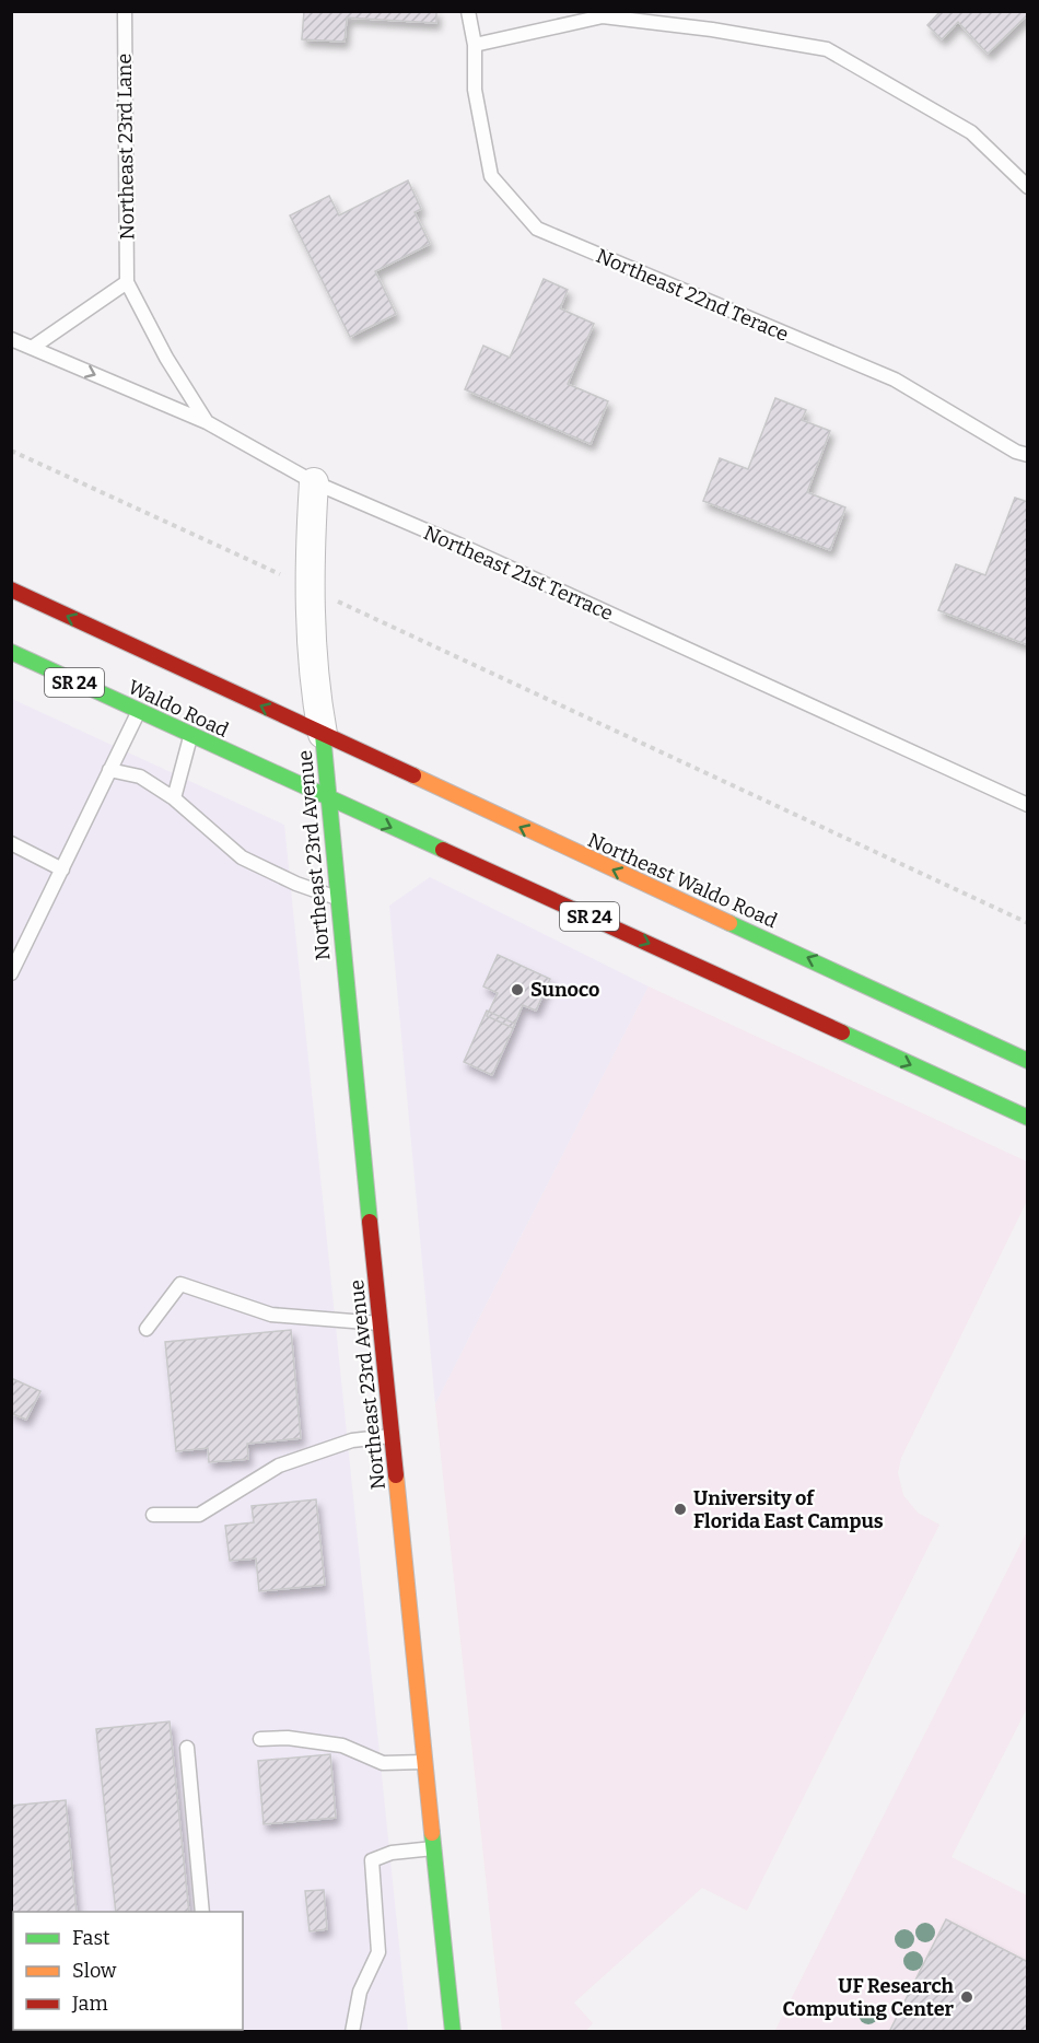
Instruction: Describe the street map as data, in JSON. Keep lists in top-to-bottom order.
{
  "streets": {
    "main road": [
      "SR 24",
      "Waldo Road",
      "Northeast 23rd Avenue",
      "Northeast Waldo Road"
    ],
    "lane": ["Northeast 23rd Lane", "Northeast 22nd Terace", "Northeast 21st Terrace"]
  },
  "crossings": [
    ["Northeast 23rd Lane", "Northeast 21st Terrace"],
    ["SR 24", "Waldo Road"],
    ["SR 24", "Northeast 23rd Avenue"],
    ["Waldo Road", "Northeast 23rd Avenue"],
    ["Waldo Road", "Northeast Waldo Road"],
    ["Northeast 23rd Avenue", "Northeast Waldo Road"]
  ],
  "places": ["Sunoco", "University of Florida East Campus", "UF Research Computing Center"],
  "legend": ["Fast", "Slow", "Jam"]
}
